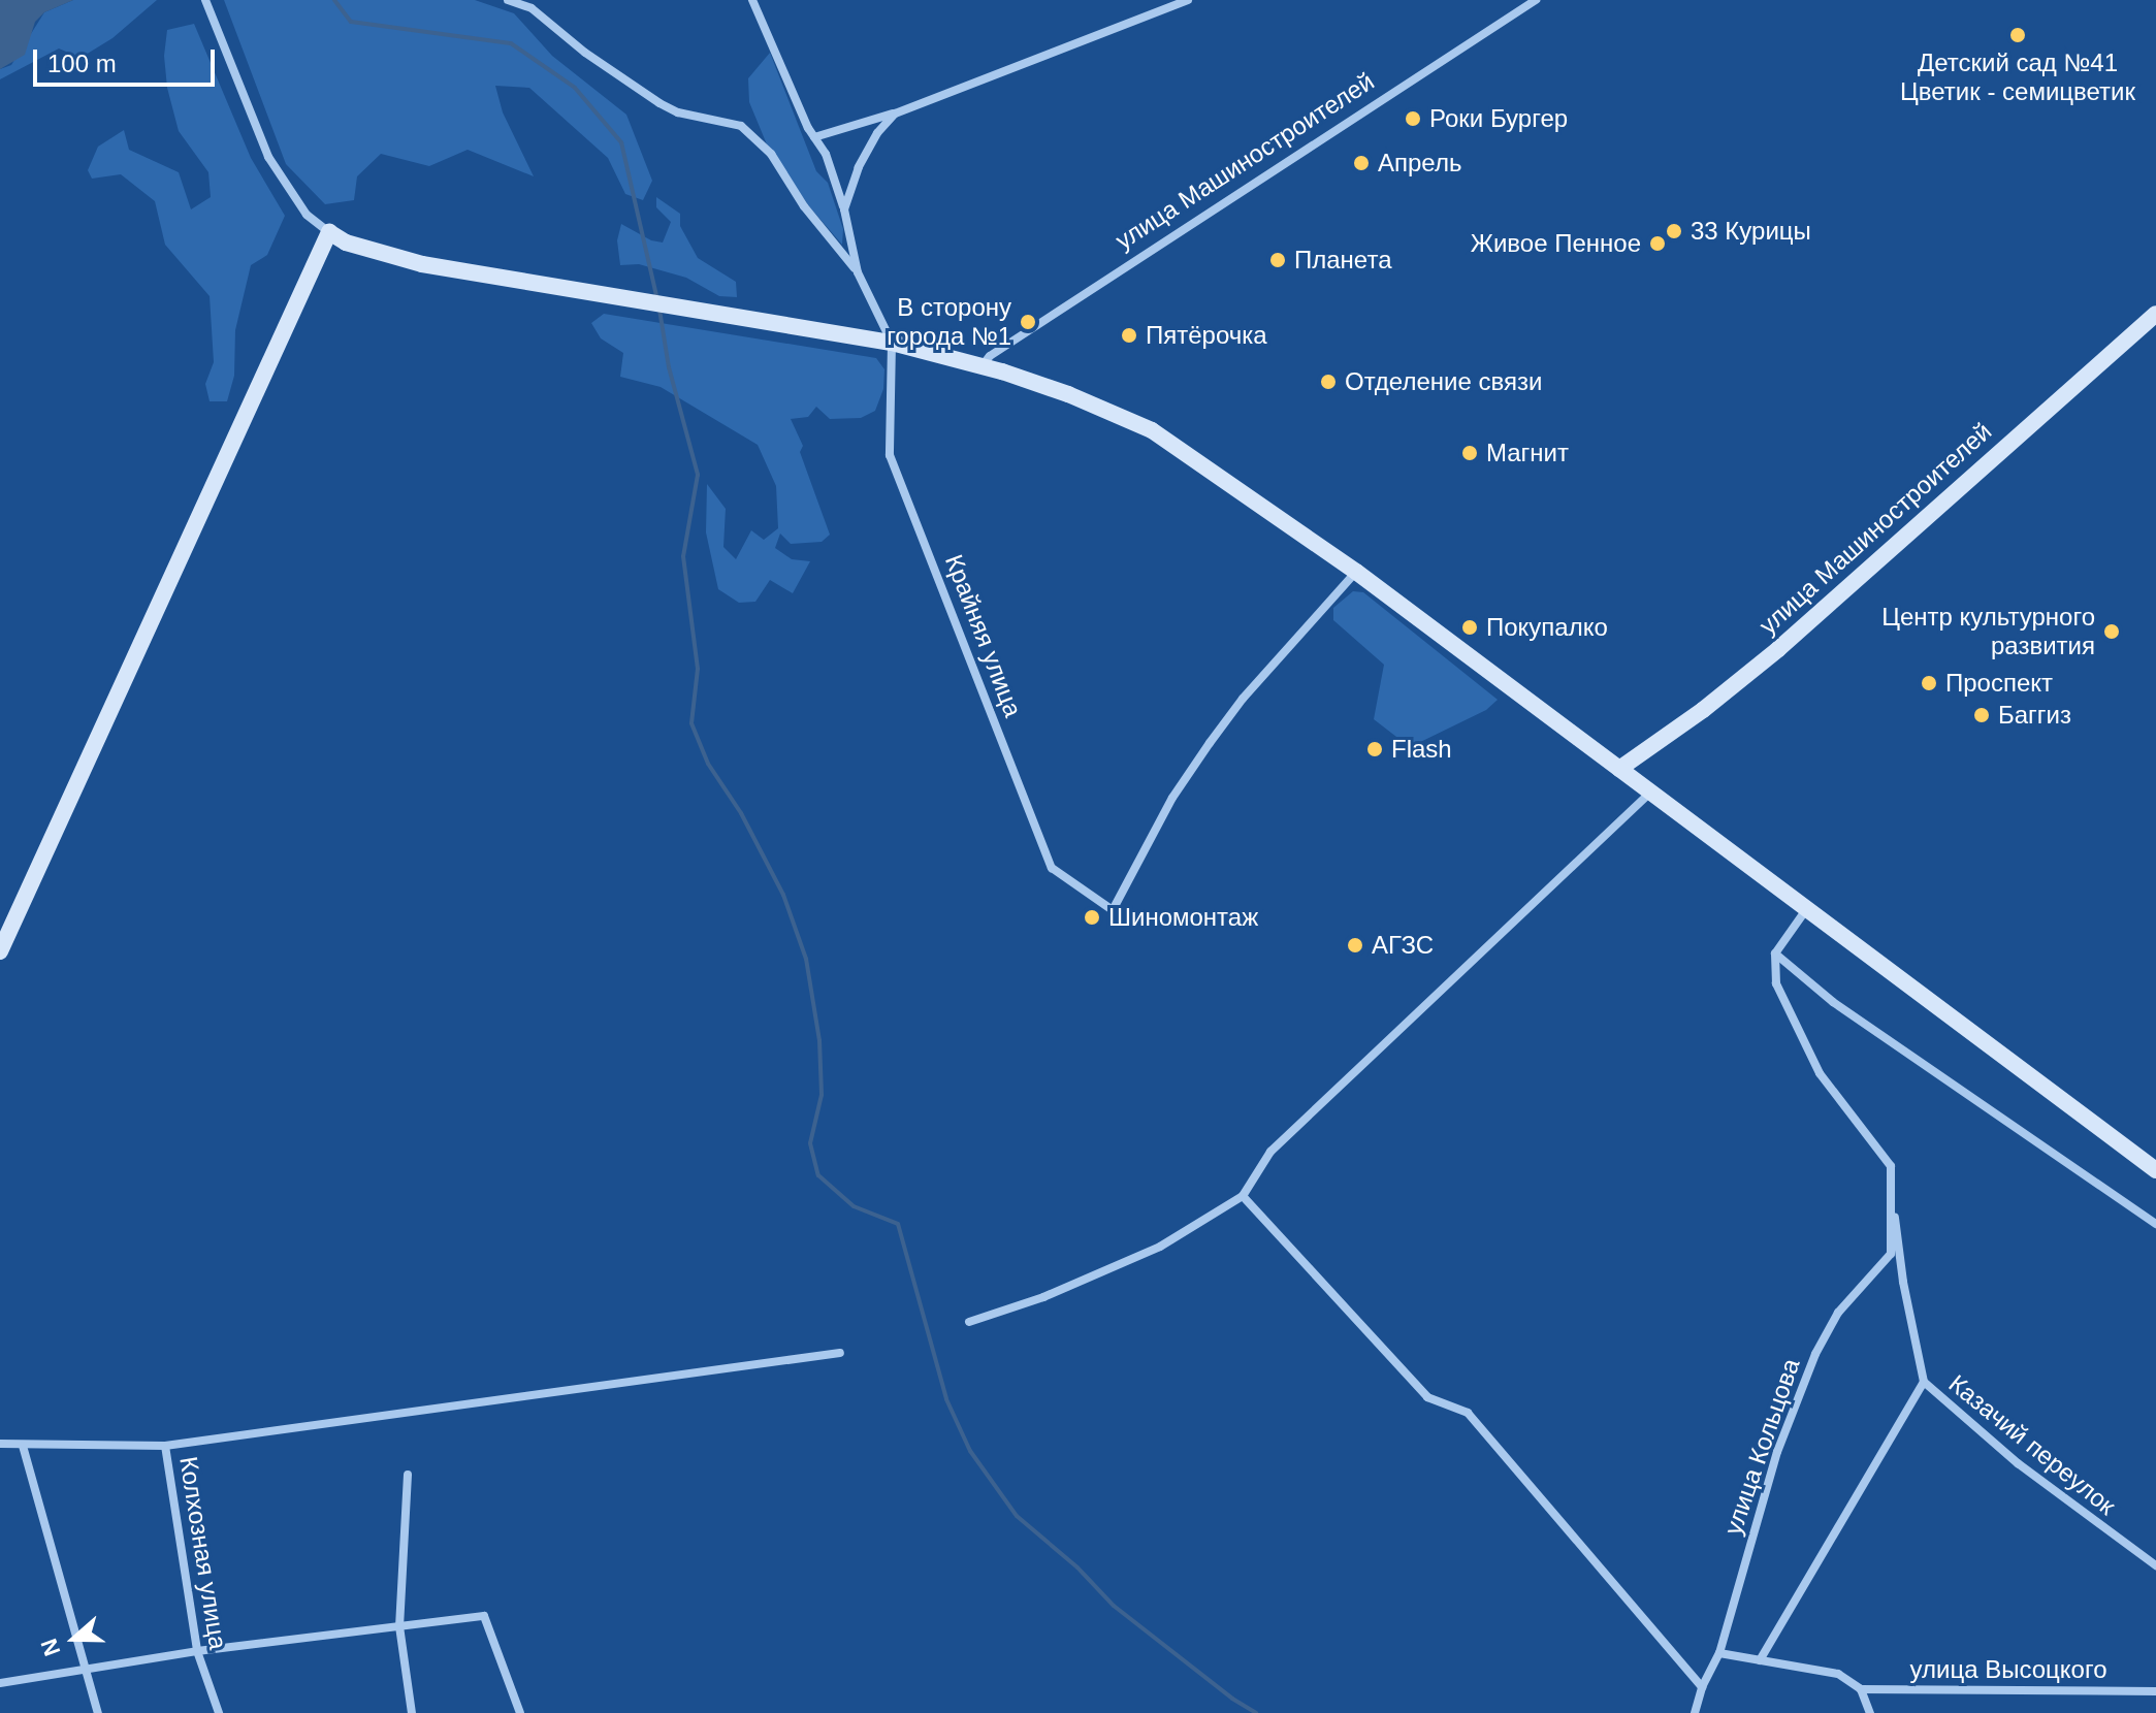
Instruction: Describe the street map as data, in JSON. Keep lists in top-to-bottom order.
{
  "streets": {
    "street": [
      "улица Машиностроителей",
      "Крайняя улица",
      "Казачий переулок",
      "улица Кольцова",
      "Колхозная улица",
      "улица Высоцкого"
    ]
  },
  "places": [
    "Детский сад №41 Цветик - семицветик",
    "Роки Бургер",
    "Апрель",
    "33 Курицы",
    "Живое Пенное",
    "Планета",
    "В сторону города №1",
    "Пятёрочка",
    "Отделение связи",
    "Магнит",
    "Покупалко",
    "Центр культурного развития",
    "Проспект",
    "Баггиз",
    "Flash",
    "Шиномонтаж",
    "АГЗС"
  ],
  "scale_bar": "100 m",
  "north": "left"
}
